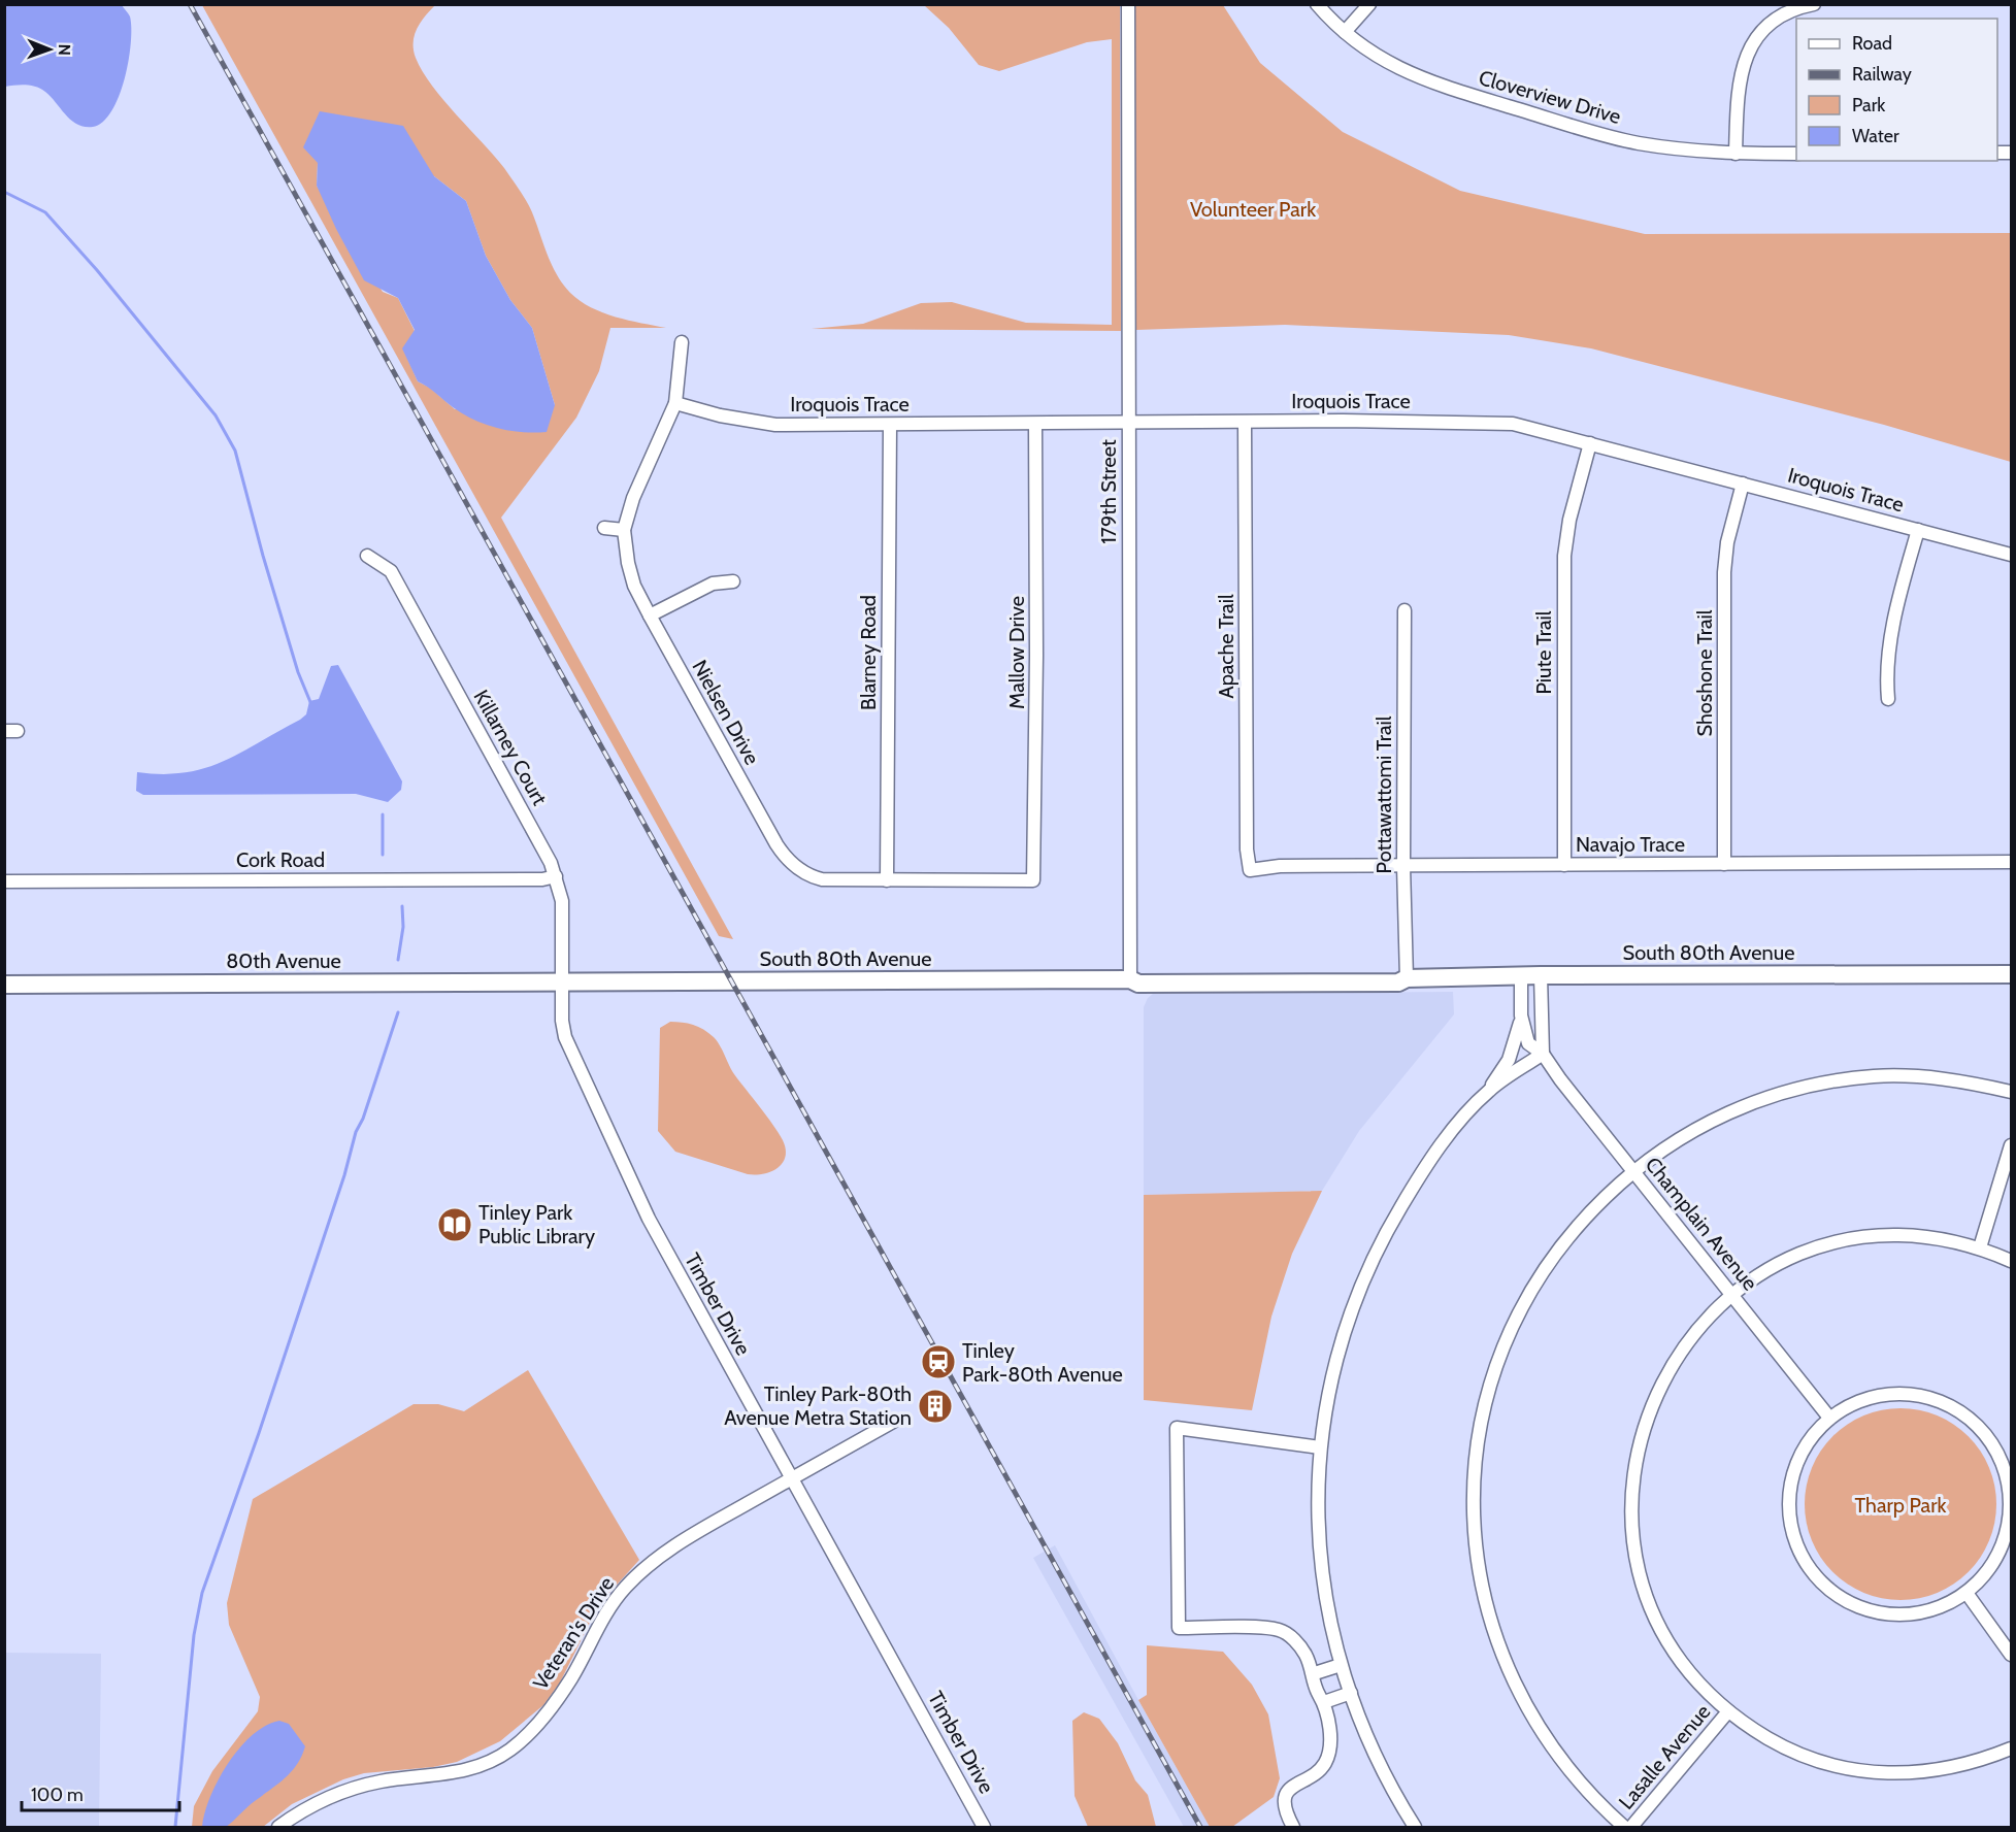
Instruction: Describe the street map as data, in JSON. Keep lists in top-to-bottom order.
{
  "streets": {
    "street": [
      "Cloverview Drive",
      "Iroquois Trace",
      "179th Street",
      "Apache Trail",
      "Blarney Road",
      "Mallow Drive",
      "Piute Trail",
      "Shoshone Trail",
      "Nielsen Drive",
      "Killarney Court",
      "Pottawattomi Trail",
      "Navajo Trace",
      "Cork Road",
      "South 80th Avenue",
      "80th Avenue",
      "Champlain Avenue",
      "Timber Drive",
      "Veteran's Drive",
      "Lasalle Avenue"
    ]
  },
  "crossings": [
    ["Iroquois Trace", "179th Street"],
    ["Iroquois Trace", "Apache Trail"],
    ["Iroquois Trace", "Blarney Road"],
    ["Iroquois Trace", "Mallow Drive"],
    ["Iroquois Trace", "Piute Trail"],
    ["Iroquois Trace", "Shoshone Trail"],
    ["Iroquois Trace", "Nielsen Drive"],
    ["179th Street", "South 80th Avenue"],
    ["Apache Trail", "Navajo Trace"],
    ["Blarney Road", "Nielsen Drive"],
    ["Mallow Drive", "Nielsen Drive"],
    ["Piute Trail", "Navajo Trace"],
    ["Shoshone Trail", "Navajo Trace"],
    ["Killarney Court", "Cork Road"],
    ["Killarney Court", "South 80th Avenue"],
    ["Killarney Court", "80th Avenue"],
    ["Killarney Court", "Timber Drive"],
    ["Pottawattomi Trail", "Navajo Trace"],
    ["Pottawattomi Trail", "South 80th Avenue"],
    ["South 80th Avenue", "80th Avenue"],
    ["South 80th Avenue", "Champlain Avenue"],
    ["South 80th Avenue", "Timber Drive"],
    ["80th Avenue", "Timber Drive"],
    ["Timber Drive", "Veteran's Drive"]
  ],
  "parks": ["Volunteer Park", "Tharp Park"],
  "places": {
    "library": ["Tinley Park Public Library"],
    "station": ["Tinley Park-80th Avenue"],
    "building": ["Tinley Park-80th Avenue Metra Station"]
  },
  "legend": [
    "Road",
    "Railway",
    "Park",
    "Water"
  ],
  "scale_bar": "100 m",
  "north": "right"
}
